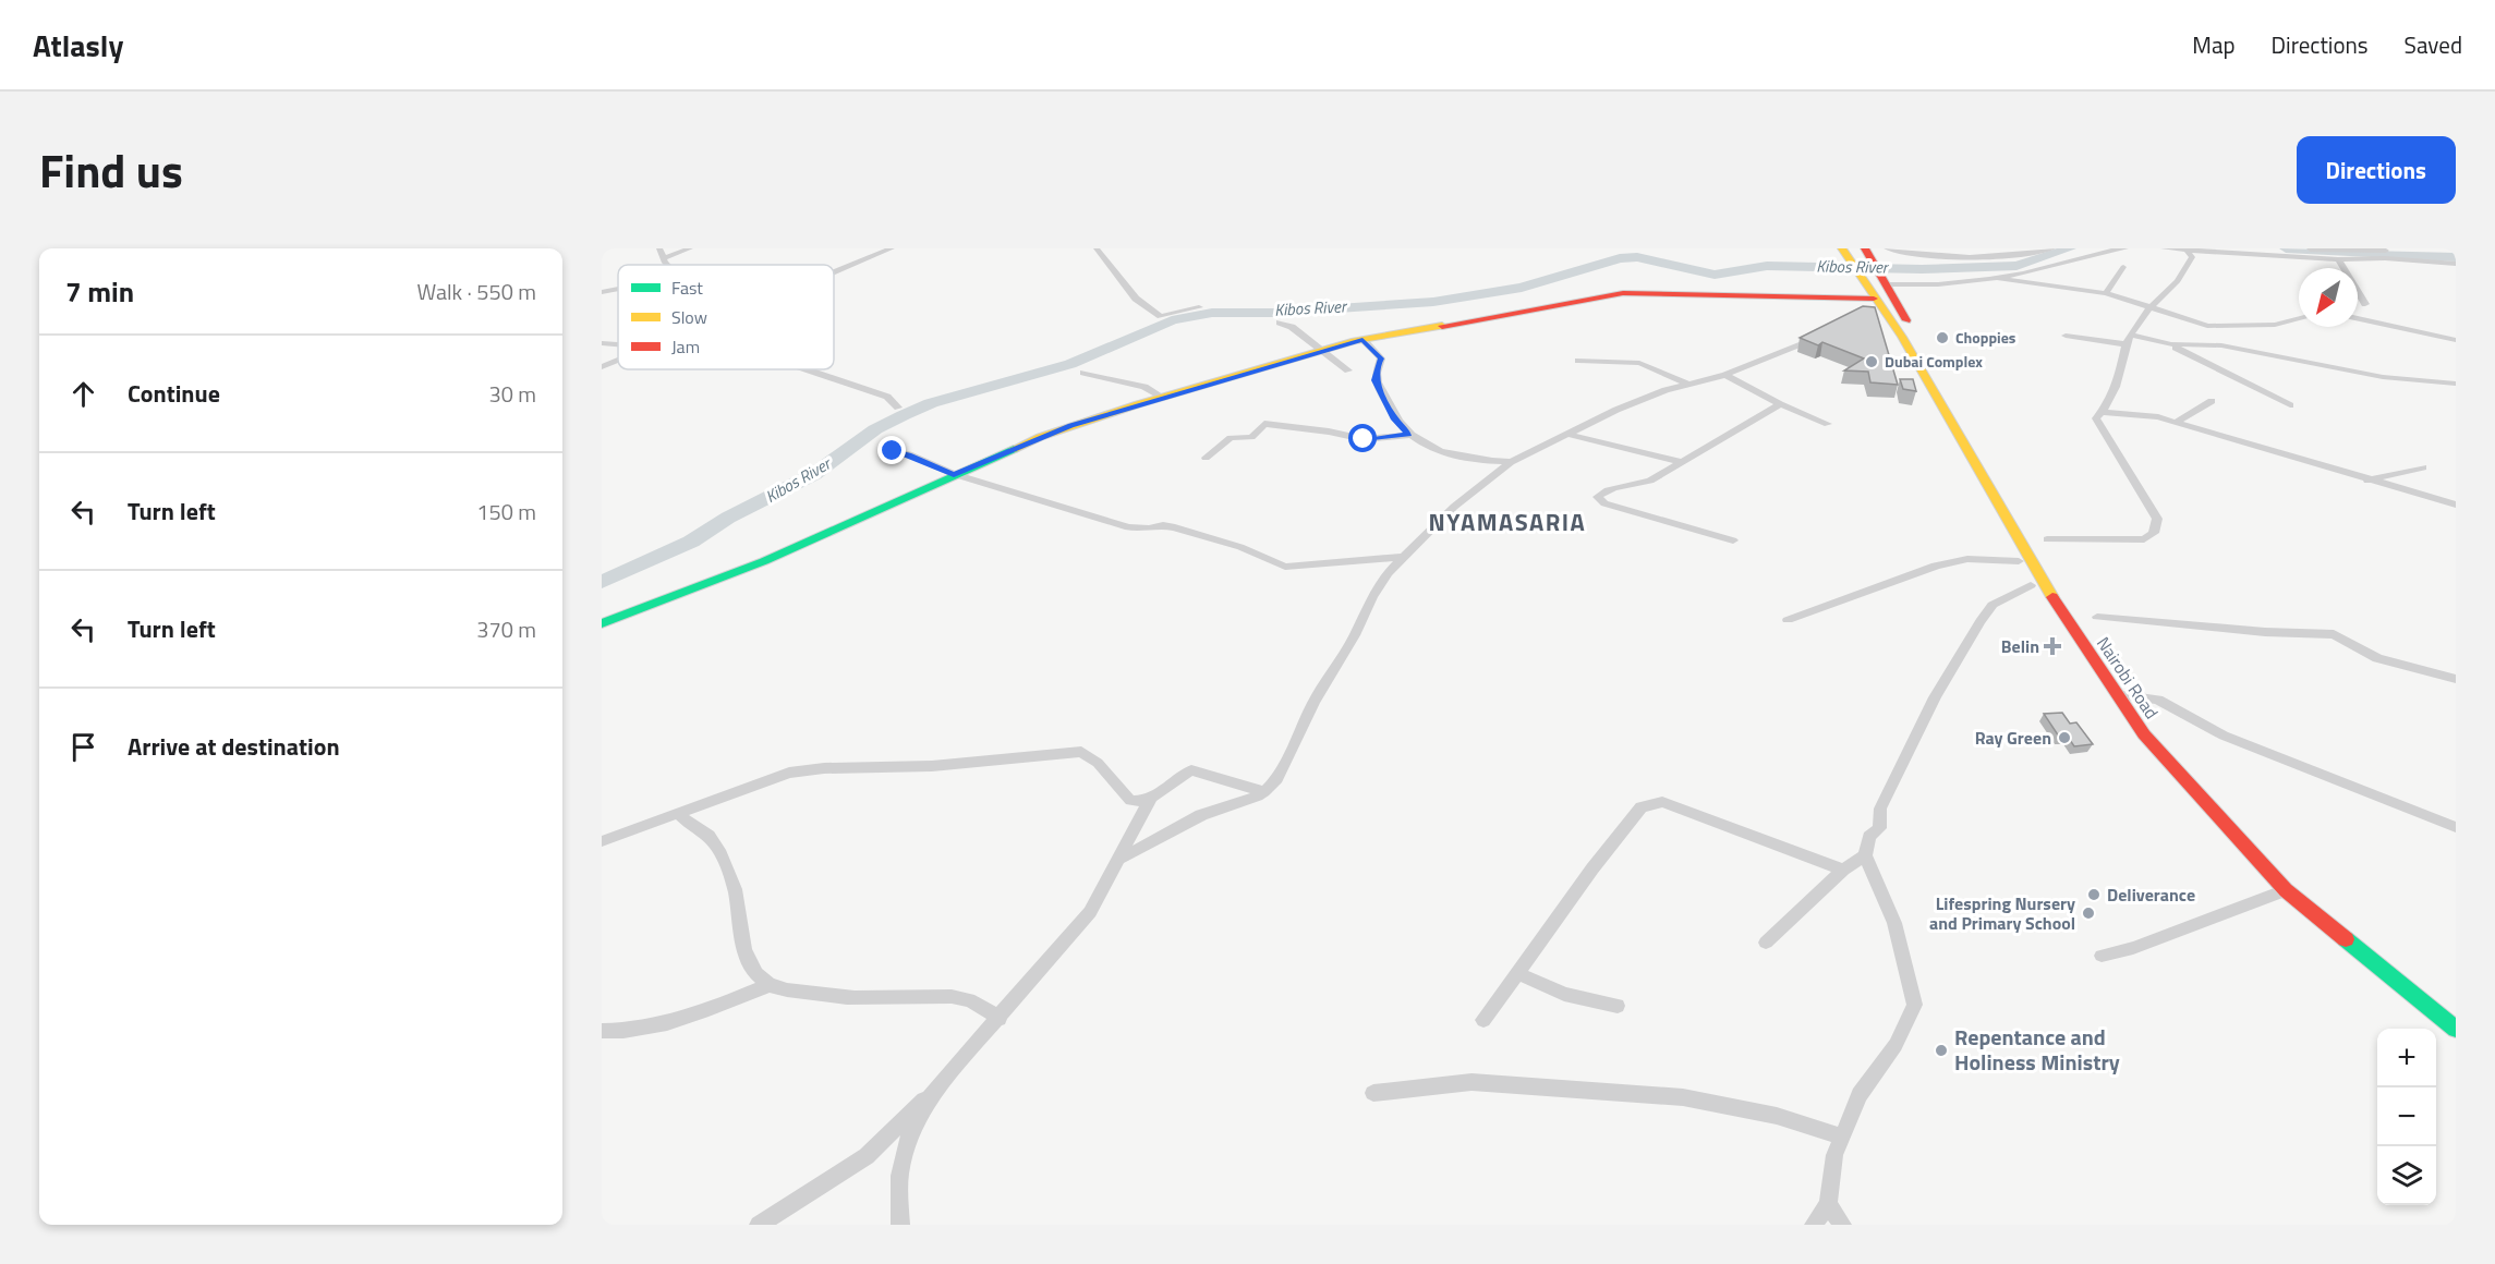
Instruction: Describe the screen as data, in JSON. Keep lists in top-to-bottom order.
{
  "streets": {
    "main road": ["Nairobi Road"]
  },
  "districts": ["NYAMASARIA"],
  "water": ["Kibos River"],
  "places": {
    "other": [
      "Choppies",
      "Dubai Complex",
      "Ray Green",
      "Deliverance",
      "Lifespring Nursery and Primary School",
      "Repentance and Holiness Ministry"
    ],
    "health": ["Belin"]
  },
  "legend": ["Fast", "Slow", "Jam"],
  "north": "bottom left",
  "page": {
    "header": "Atlasly",
    "nav": ["Map", "Directions", "Saved"],
    "title": "Find us",
    "buttons": "Directions",
    "heading": ["7 min", "Walk · 550 m"],
    "list": [
      ["Continue", "30 m"],
      ["Turn left", "150 m"],
      ["Turn left", "370 m"],
      "Arrive at destination"
    ],
    "map_buttons": ["+", "−"]
  }
}
